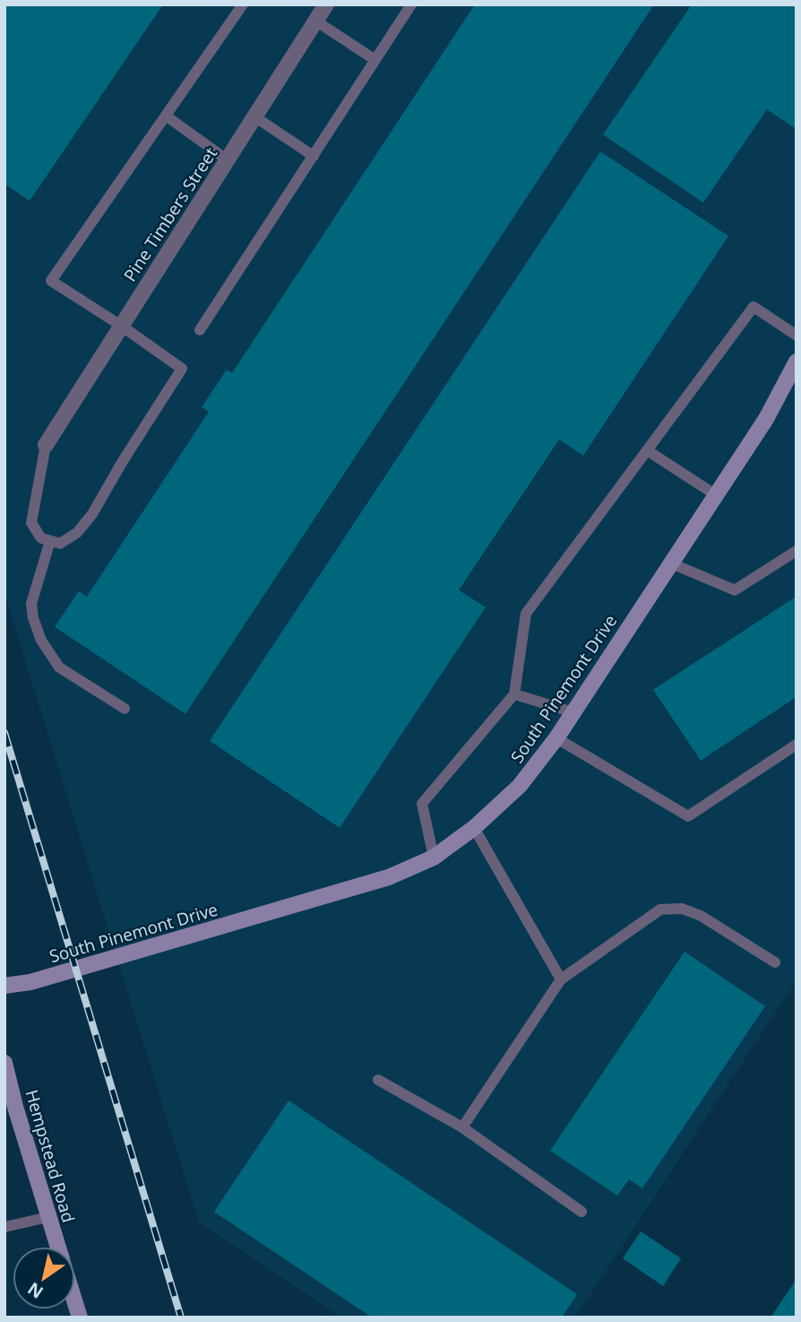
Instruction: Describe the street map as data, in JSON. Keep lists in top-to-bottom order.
{
  "streets": {
    "street": ["Pine Timbers Street", "South Pinemont Drive", "Hempstead Road"]
  },
  "north": "bottom left"
}
